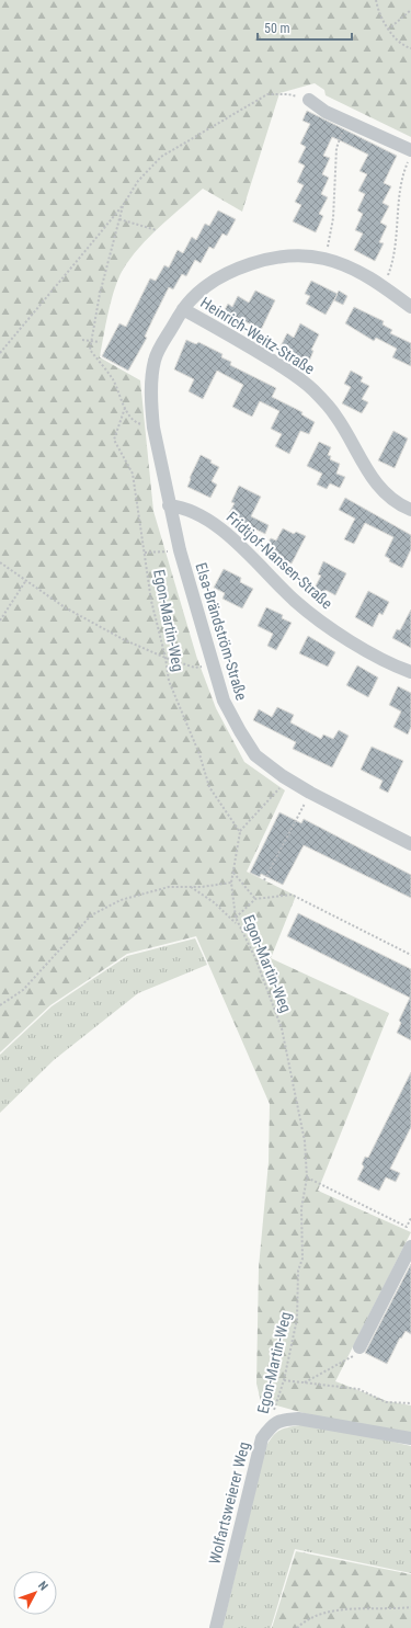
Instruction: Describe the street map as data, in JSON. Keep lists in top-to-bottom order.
{
  "streets": {
    "street": [
      "Heinrich-Weitz-Straße",
      "Fridtjof-Nansen-Straße",
      "Elsa-Brändström-Straße",
      "Wolfartsweierer Weg"
    ],
    "path": ["Egon-Martin-Weg"]
  },
  "crossings": [
    ["Heinrich-Weitz-Straße", "Elsa-Brändström-Straße"],
    ["Fridtjof-Nansen-Straße", "Elsa-Brändström-Straße"],
    ["Egon-Martin-Weg", "Wolfartsweierer Weg"]
  ],
  "scale_bar": "50 m",
  "north": "top right"
}
